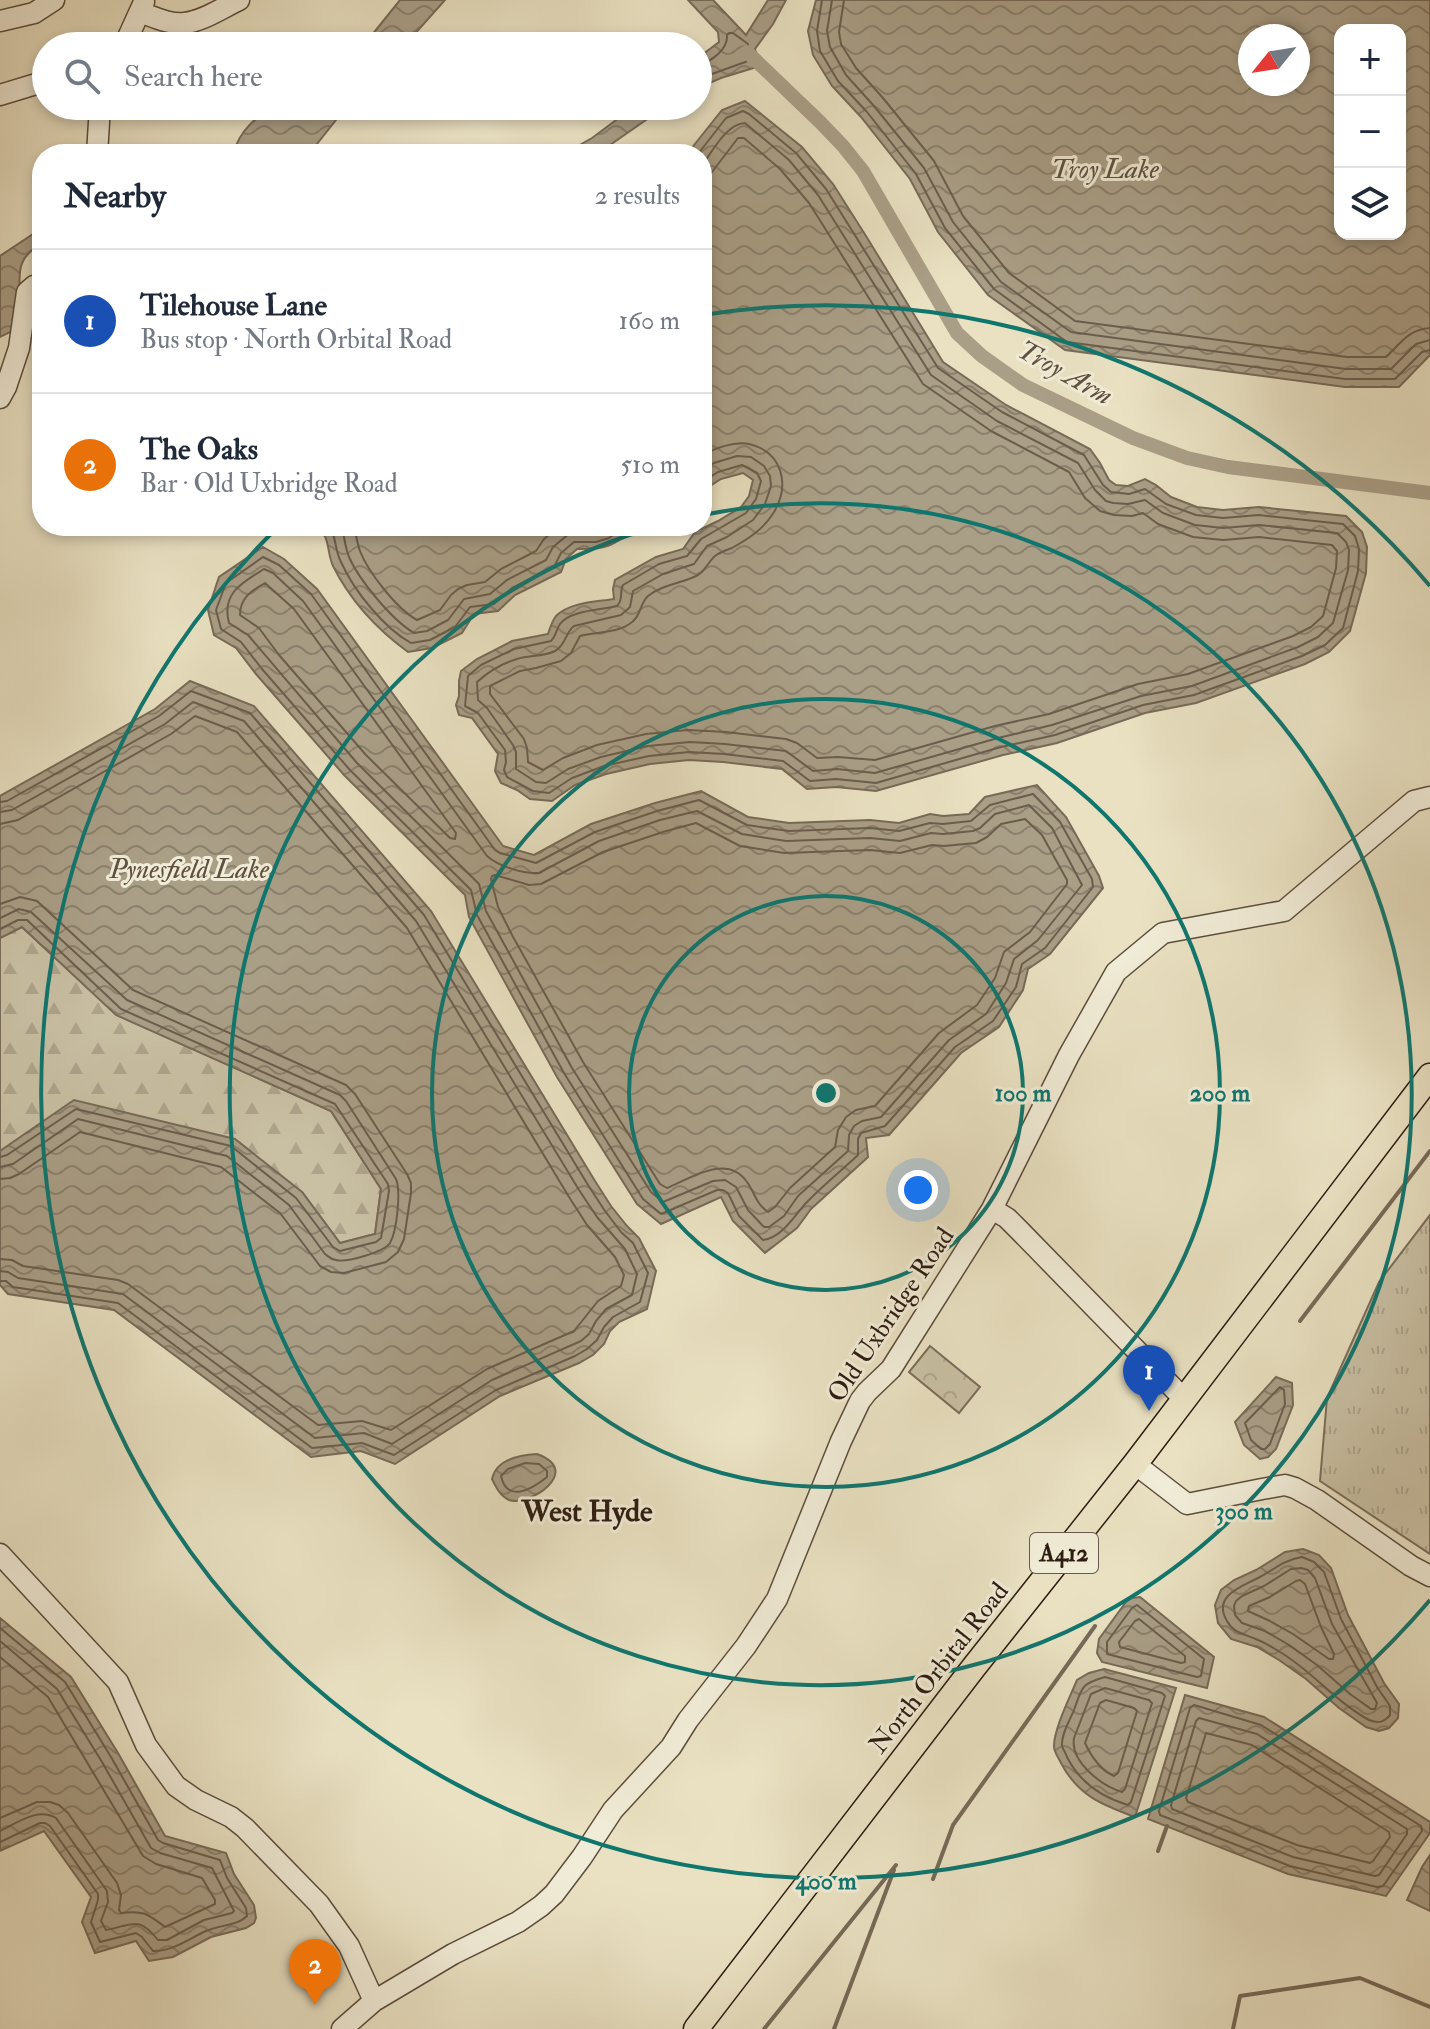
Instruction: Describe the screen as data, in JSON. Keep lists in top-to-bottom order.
{
  "streets": {
    "main road": ["A412", "North Orbital Road"],
    "street": ["Old Uxbridge Road"]
  },
  "districts": ["West Hyde"],
  "water": ["Troy Lake", "Troy Arm", "Pynesfield Lake"],
  "north": "bottom left",
  "page": {
    "map_buttons": ["+", "−"],
    "search": "Search here",
    "heading": ["Nearby", "2 results"],
    "list": [
      {
        "mark": "1",
        "name": "Tilehouse Lane",
        "note": "Bus stop · North Orbital Road",
        "value": "160 m"
      },
      {
        "mark": "2",
        "name": "The Oaks",
        "note": "Bar · Old Uxbridge Road",
        "value": "510 m"
      }
    ],
    "pins": ["1", "2"]
  },
  "rings": [
    "100 m",
    "200 m",
    "300 m",
    "400 m"
  ]
}
